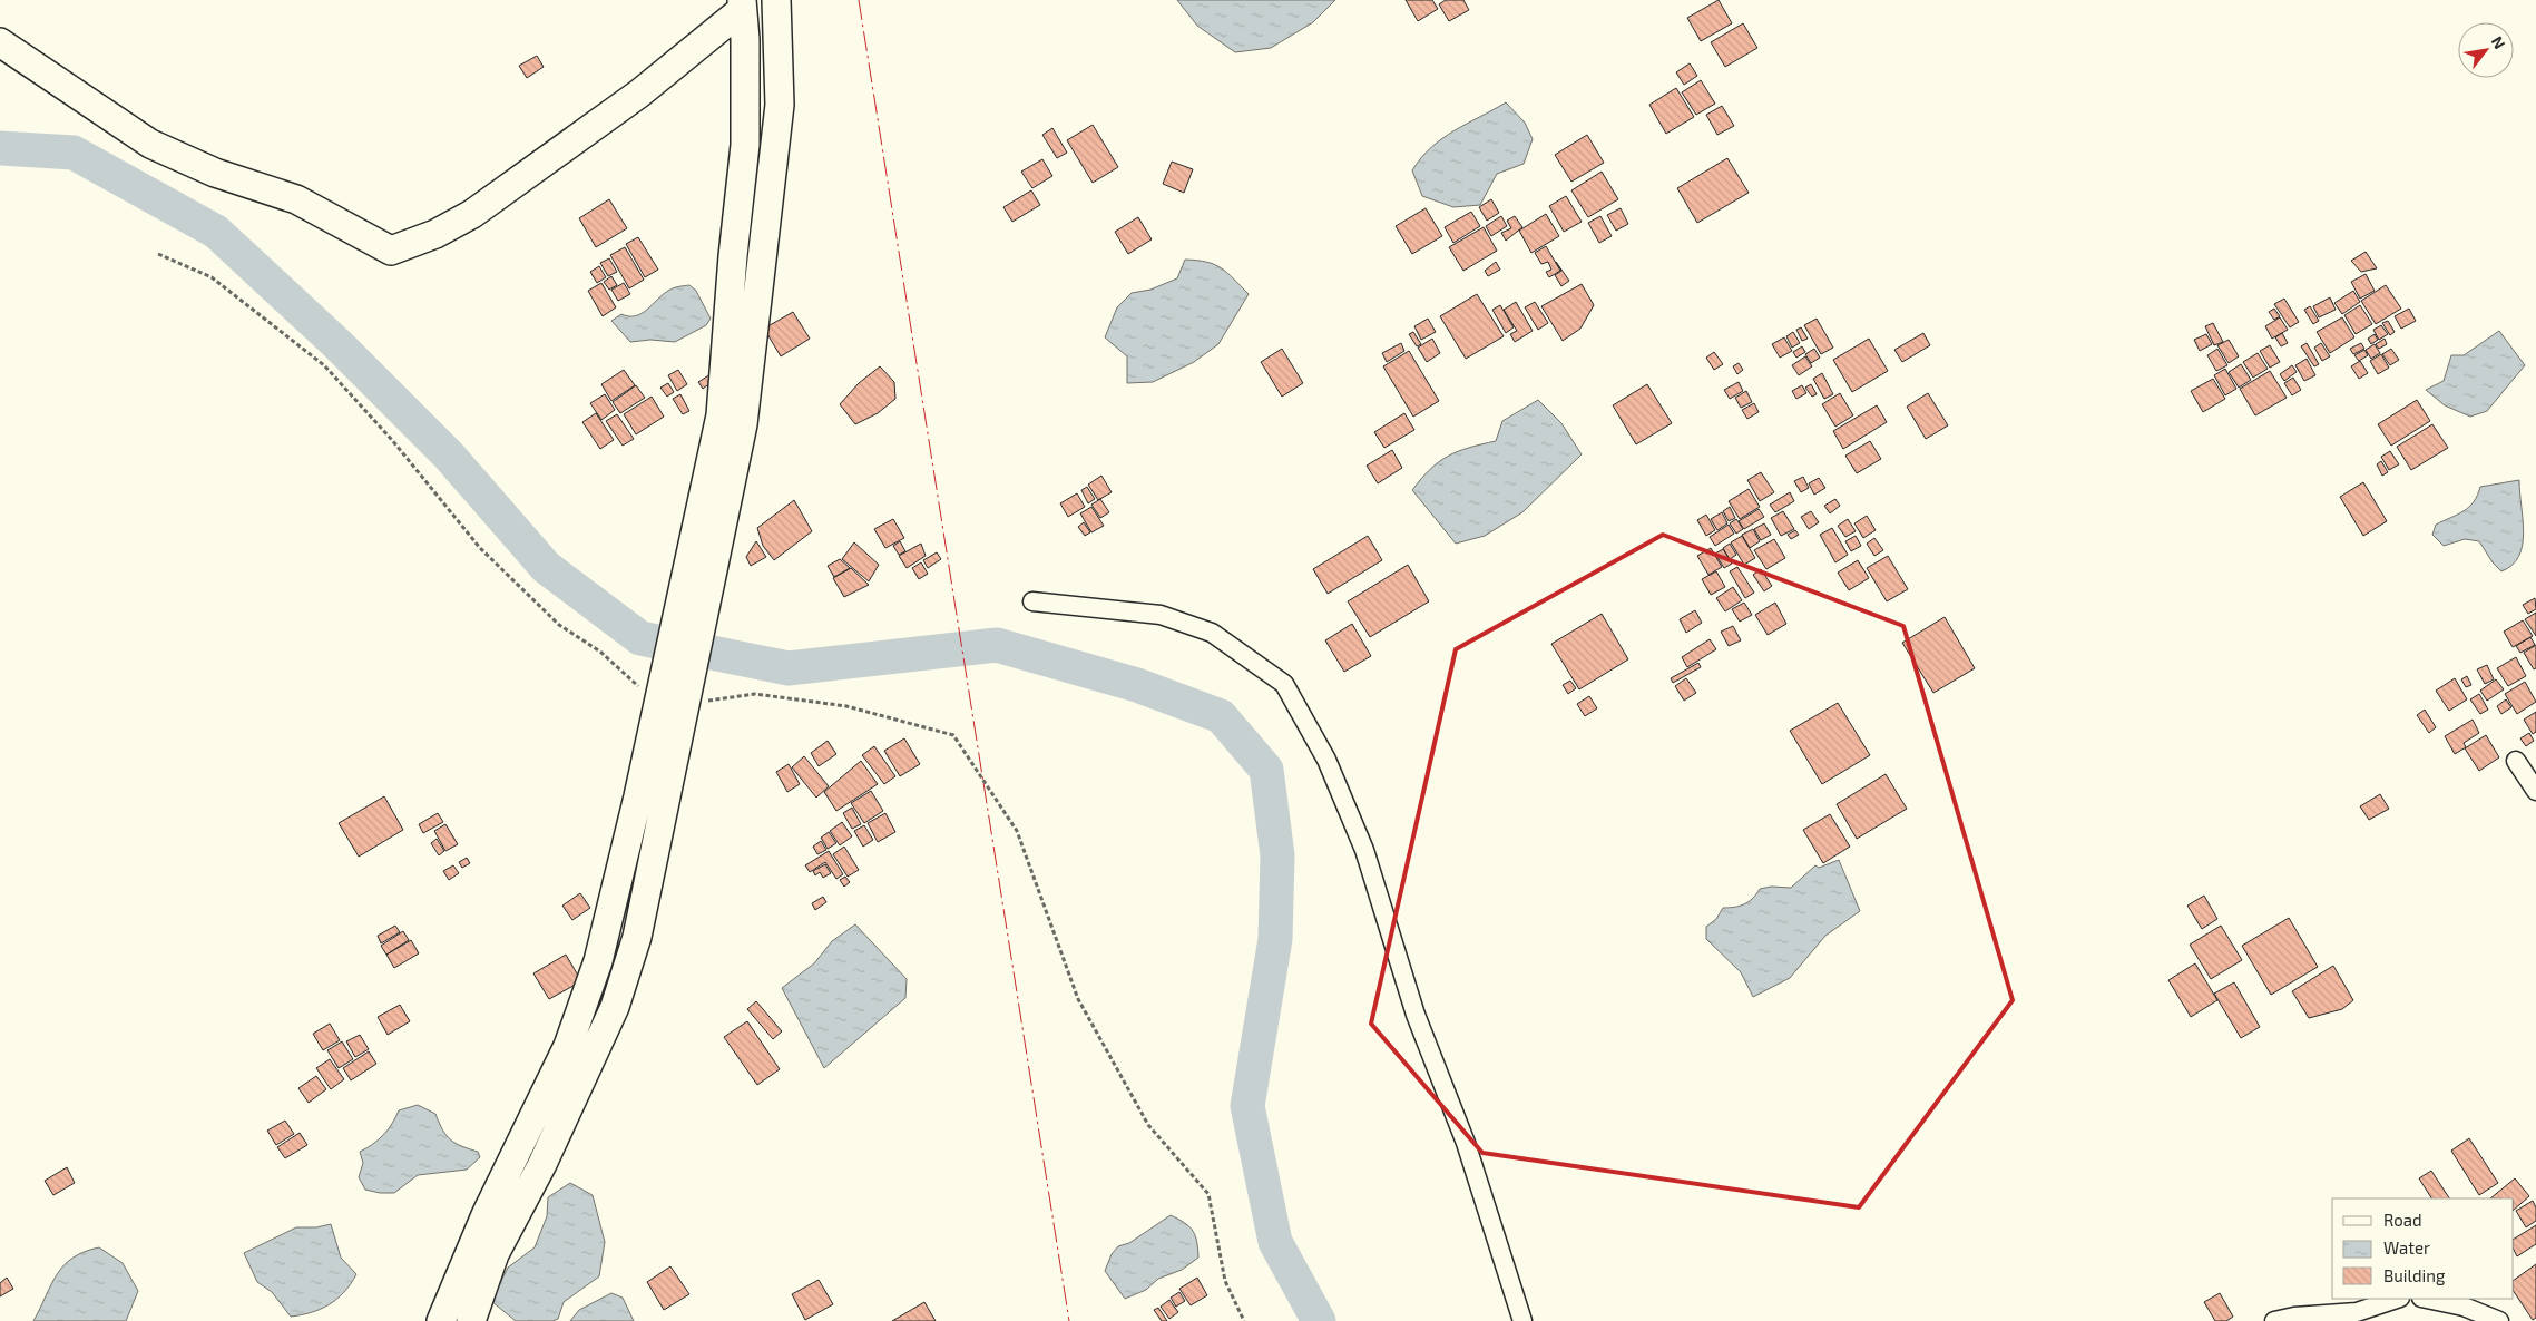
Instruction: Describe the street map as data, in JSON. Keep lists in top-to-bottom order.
{
  "legend": ["Road", "Water", "Building"],
  "north": "top right"
}
